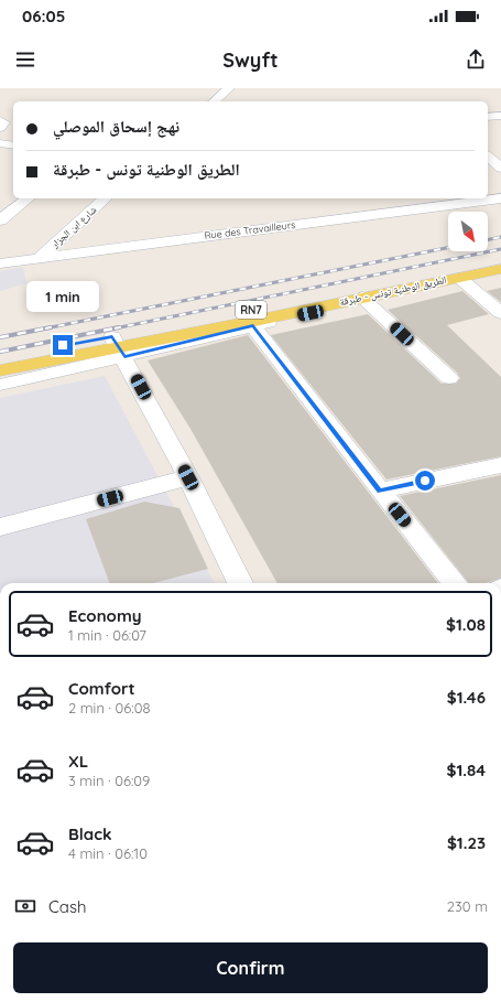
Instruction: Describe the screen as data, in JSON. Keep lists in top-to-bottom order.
{
  "streets": {
    "main road": ["الطريق الوطنية تونس - طبرقة", "RN7"],
    "street": ["شارع ابن الجزار", "Rue des Travailleurs"]
  },
  "crossings": [
    ["شارع ابن الجزار", "Rue des Travailleurs"]
  ],
  "north": "bottom right",
  "page": {
    "status": "06:05",
    "header": "Swyft",
    "banner": ["نهج إسحاق الموصلي", "الطريق الوطنية تونس - طبرقة"],
    "bubble": "1 min",
    "list": [
      {
        "name": "Economy",
        "note": "1 min · 06:07",
        "value": "$1.08"
      },
      {
        "name": "Comfort",
        "note": "2 min · 06:08",
        "value": "$1.46"
      },
      {
        "name": "XL",
        "note": "3 min · 06:09",
        "value": "$1.84"
      },
      {
        "name": "Black",
        "note": "4 min · 06:10",
        "value": "$1.23"
      }
    ],
    "pay": ["Cash", "230 m"],
    "buttons": "Confirm"
  }
}
